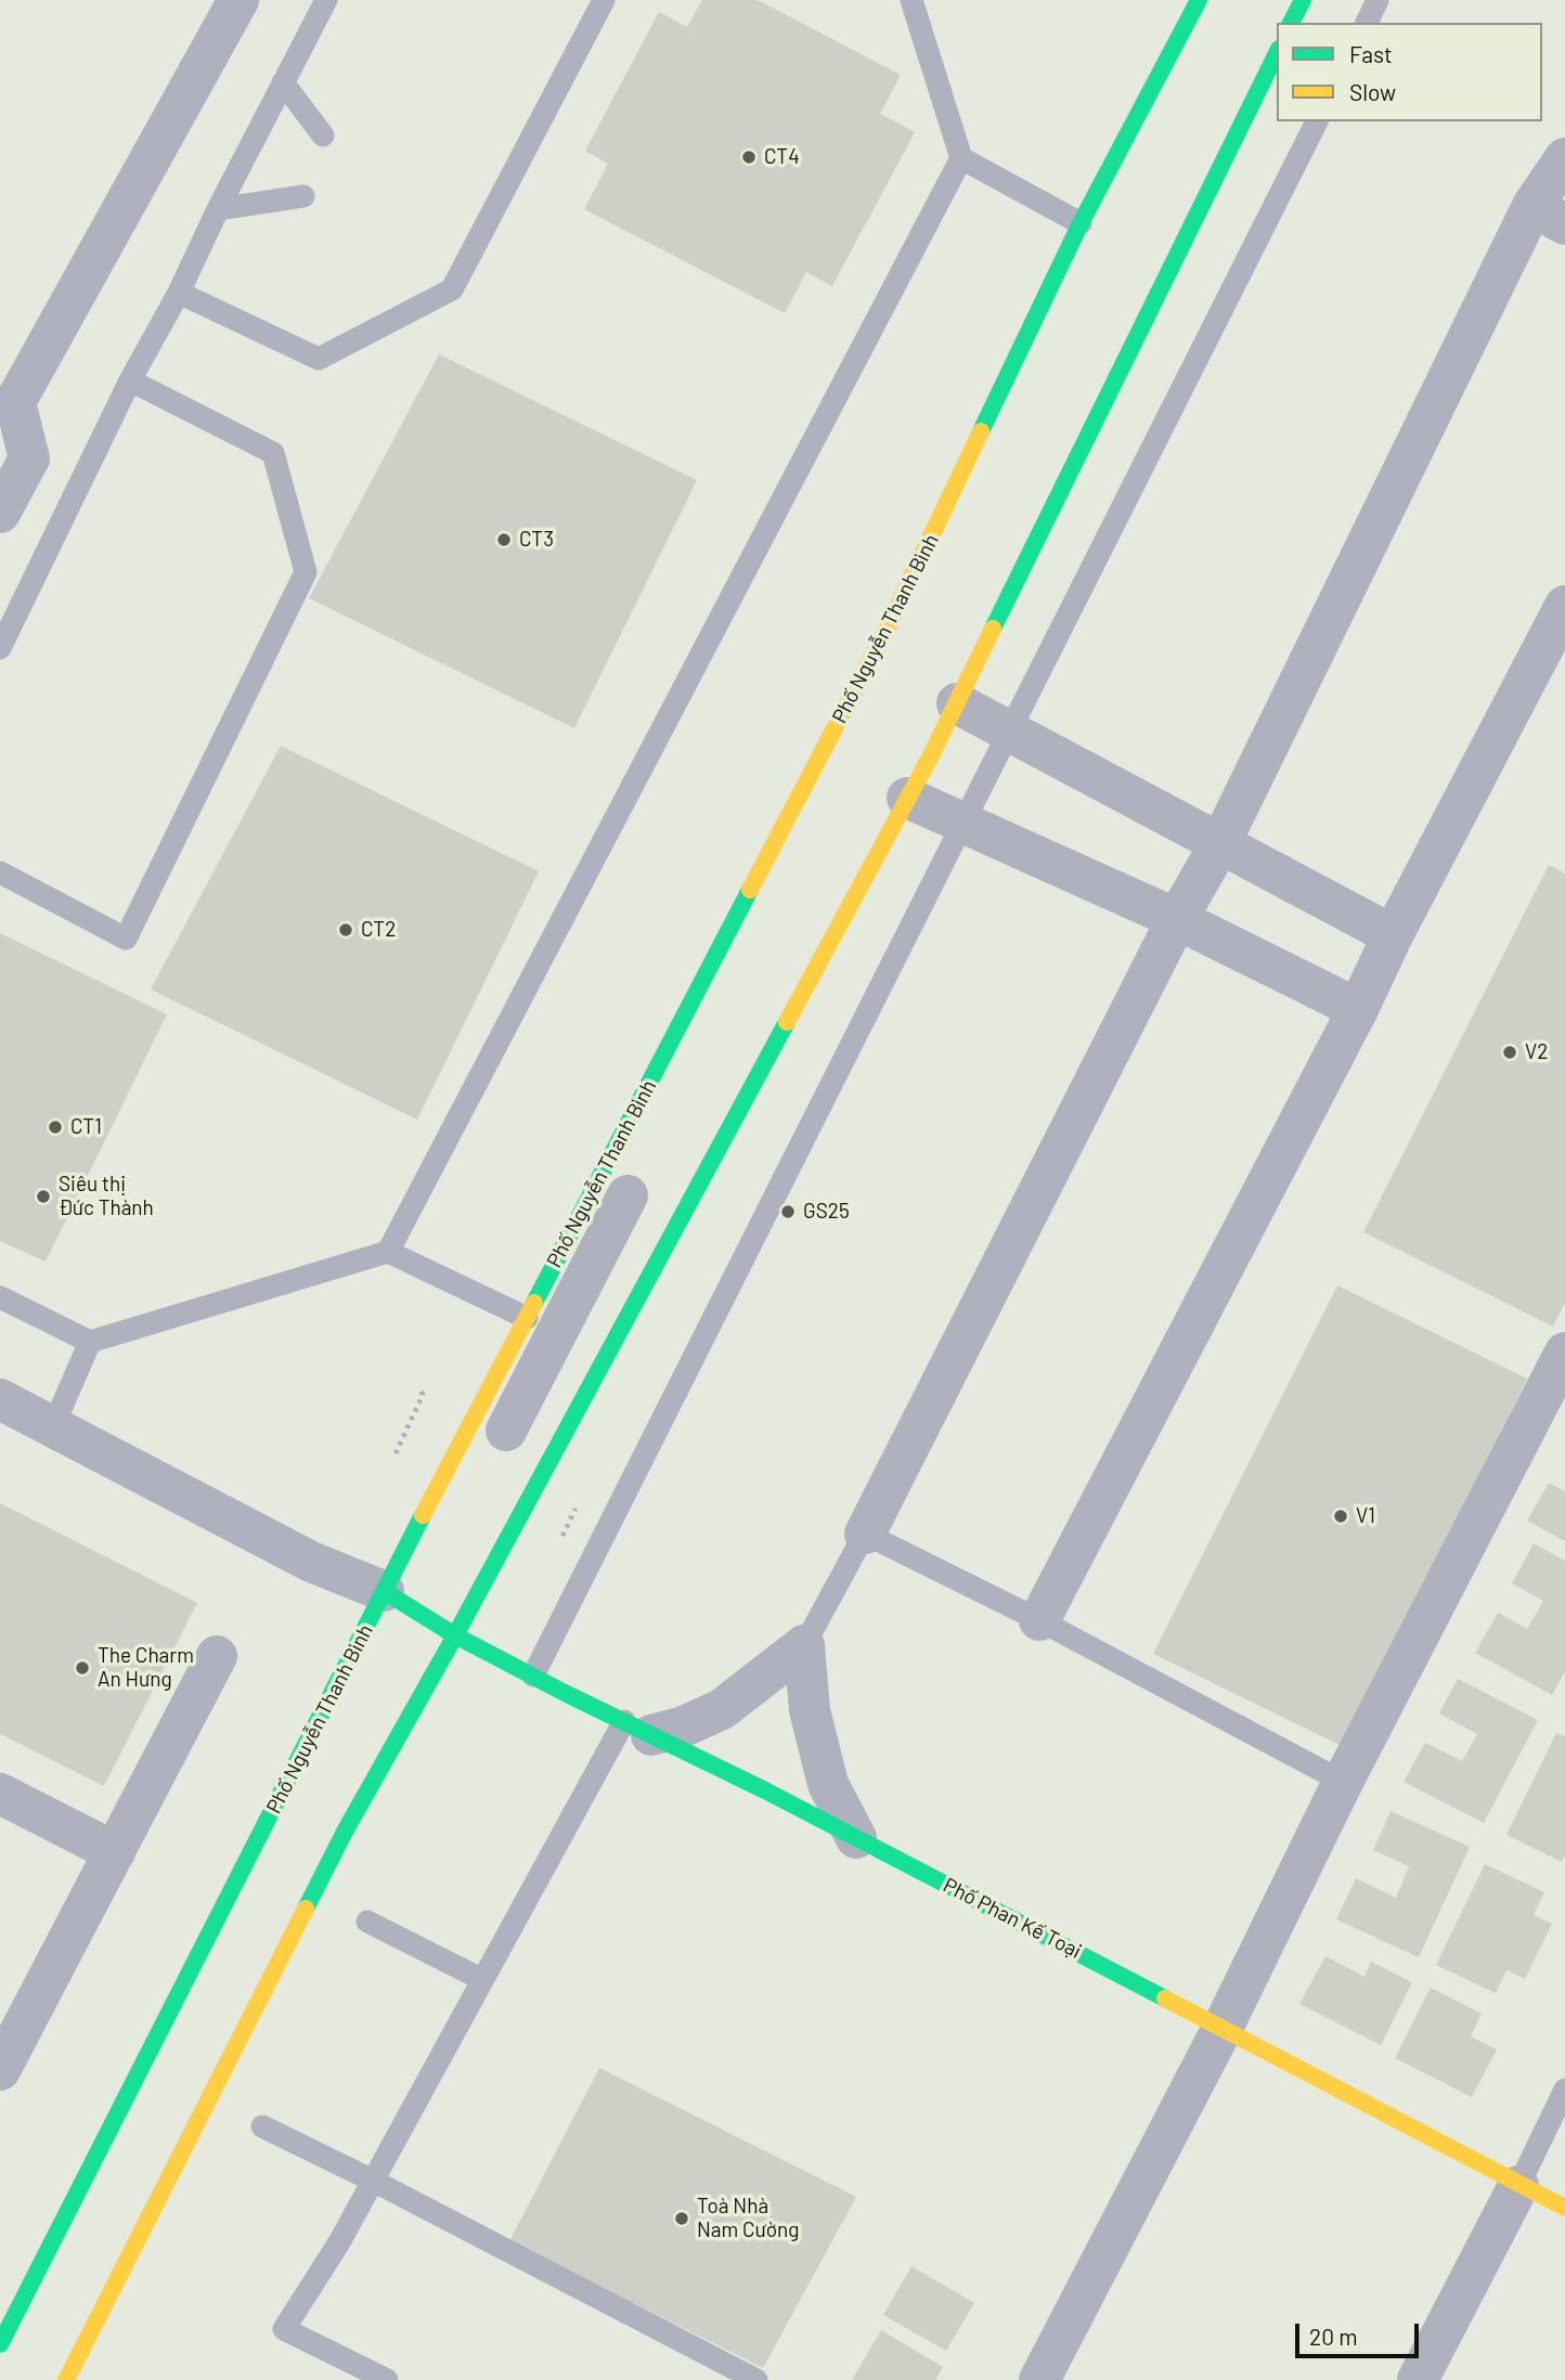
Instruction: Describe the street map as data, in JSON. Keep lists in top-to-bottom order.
{
  "streets": {
    "main road": ["Phố Nguyễn Thanh Bình", "Phố Phan Kế Toại"]
  },
  "crossings": [
    ["Phố Nguyễn Thanh Bình", "Phố Phan Kế Toại"]
  ],
  "places": [
    "CT4",
    "CT3",
    "CT2",
    "V2",
    "CT1",
    "Siêu thị Đức Thành",
    "GS25",
    "V1",
    "The Charm An Hưng",
    "Toà Nhà Nam Cường"
  ],
  "legend": ["Fast", "Slow"],
  "scale_bar": "20 m"
}
